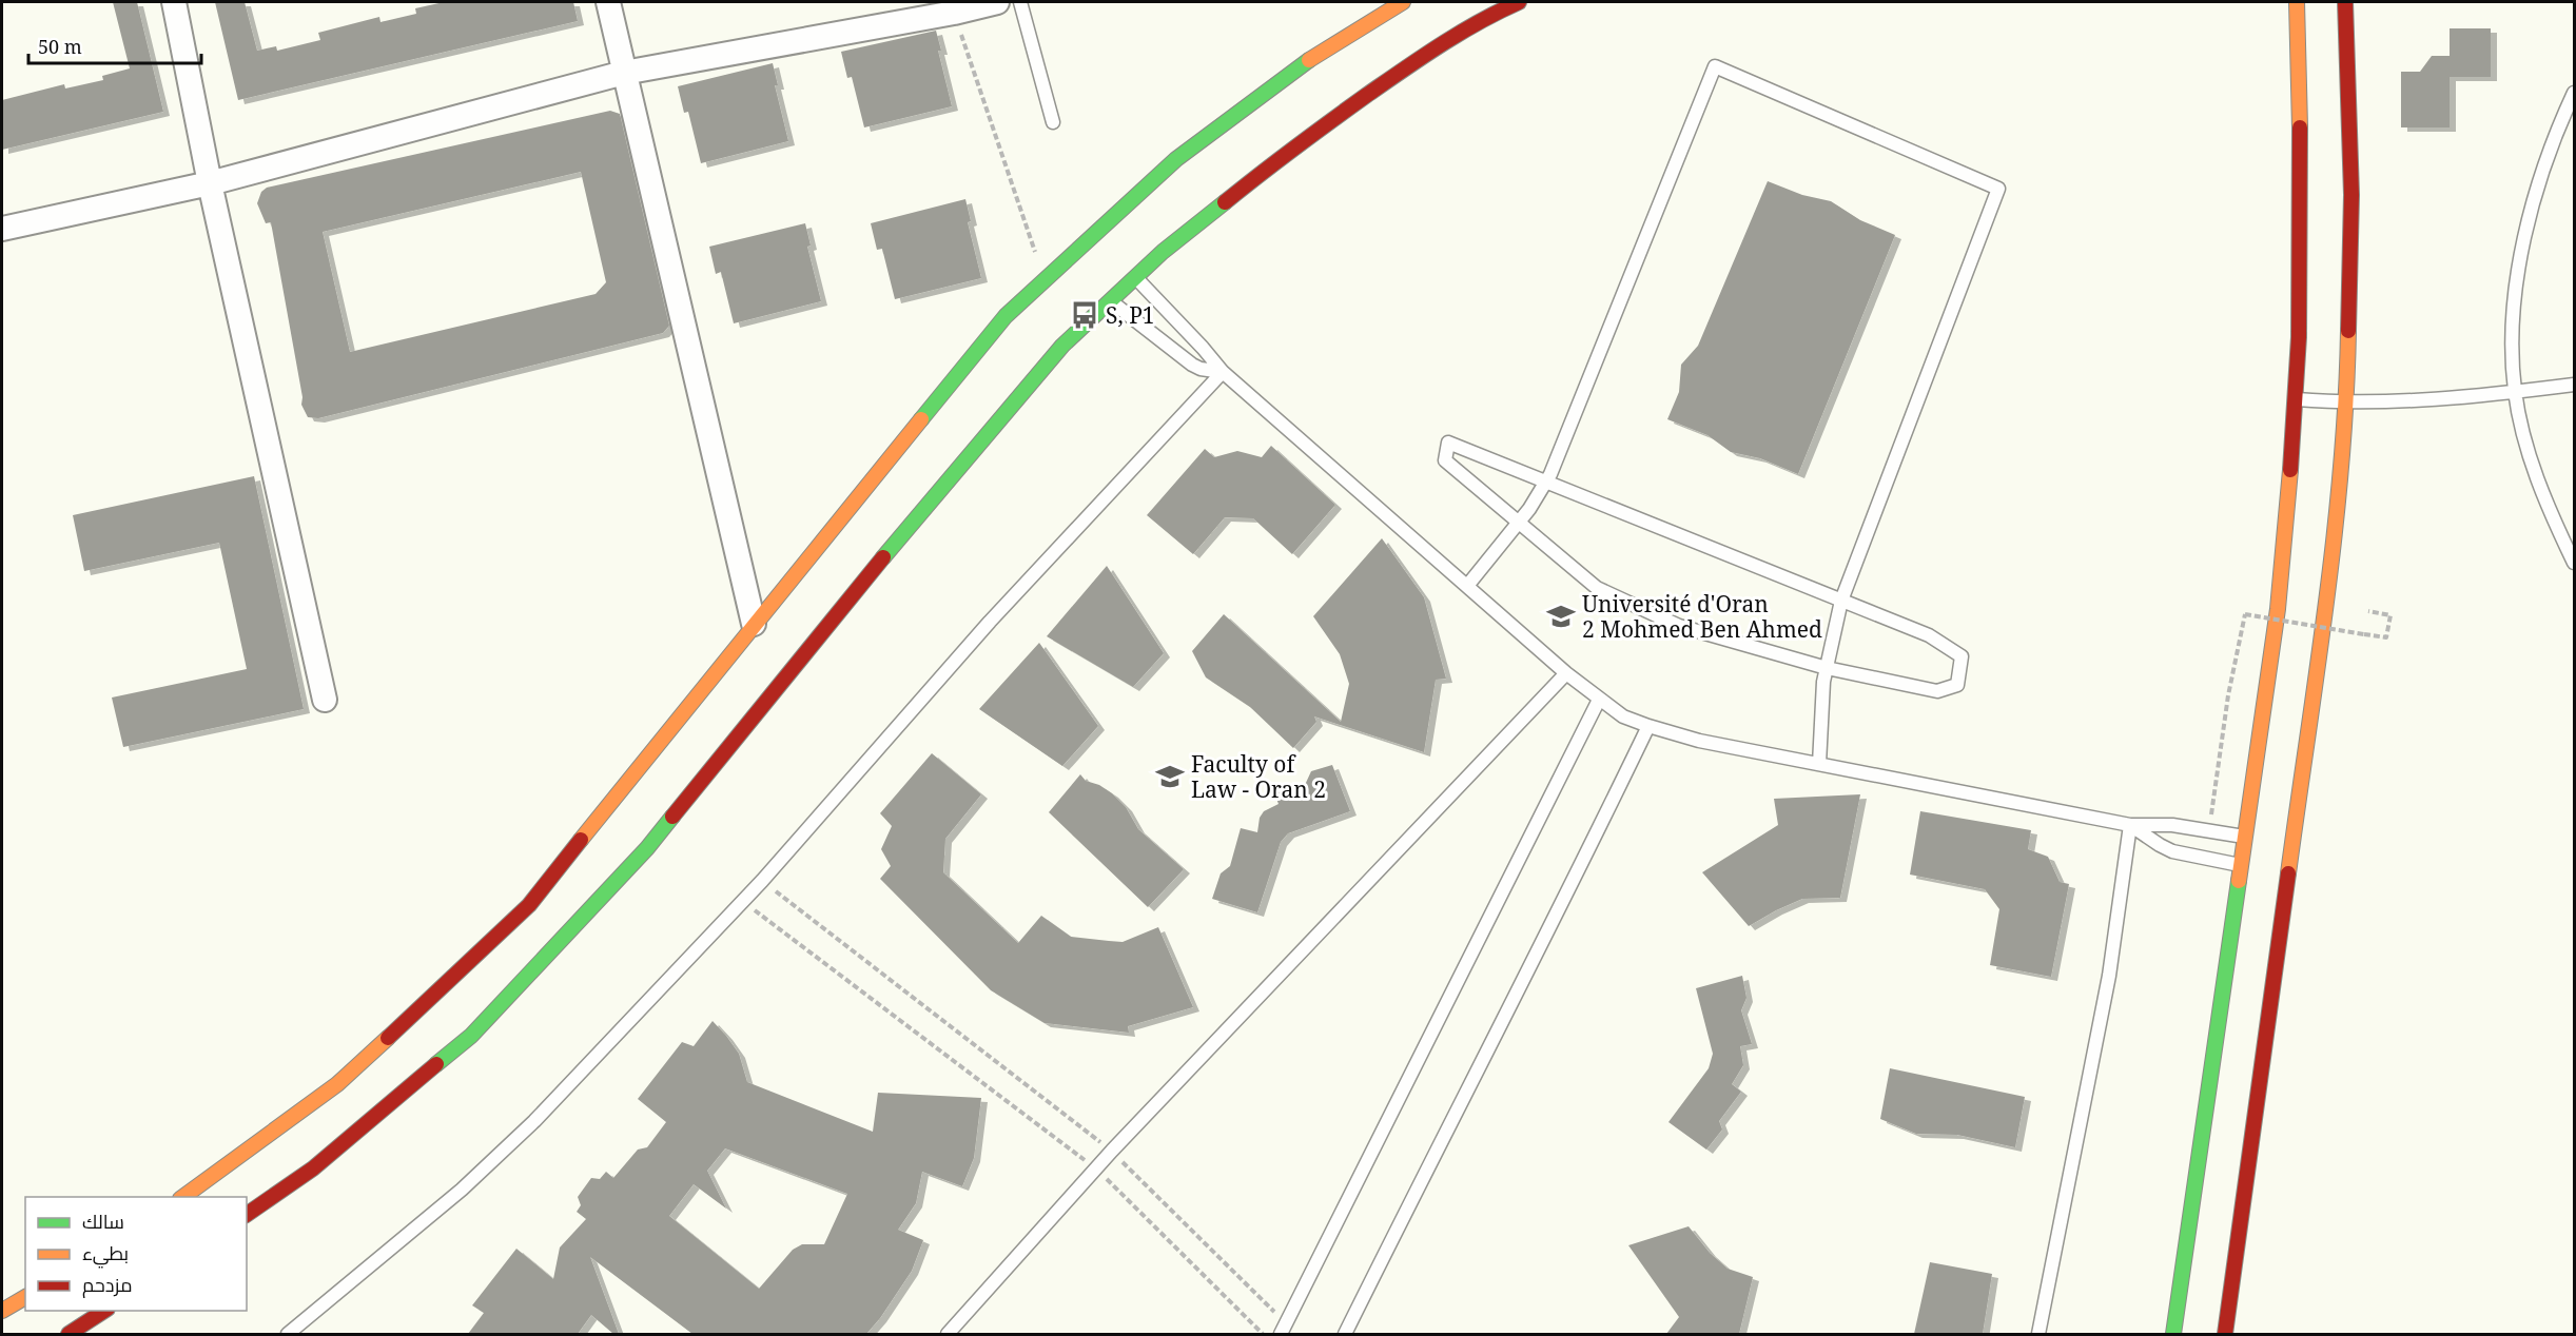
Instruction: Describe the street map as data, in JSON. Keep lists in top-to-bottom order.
{
  "places": {
    "bus stop": ["S, P1"],
    "school or university": ["Université d'Oran 2 Mohmed Ben Ahmed", "Faculty of Law - Oran 2"]
  },
  "legend": ["سالك", "بطيء", "مزدحم"],
  "scale_bar": "50 m"
}
